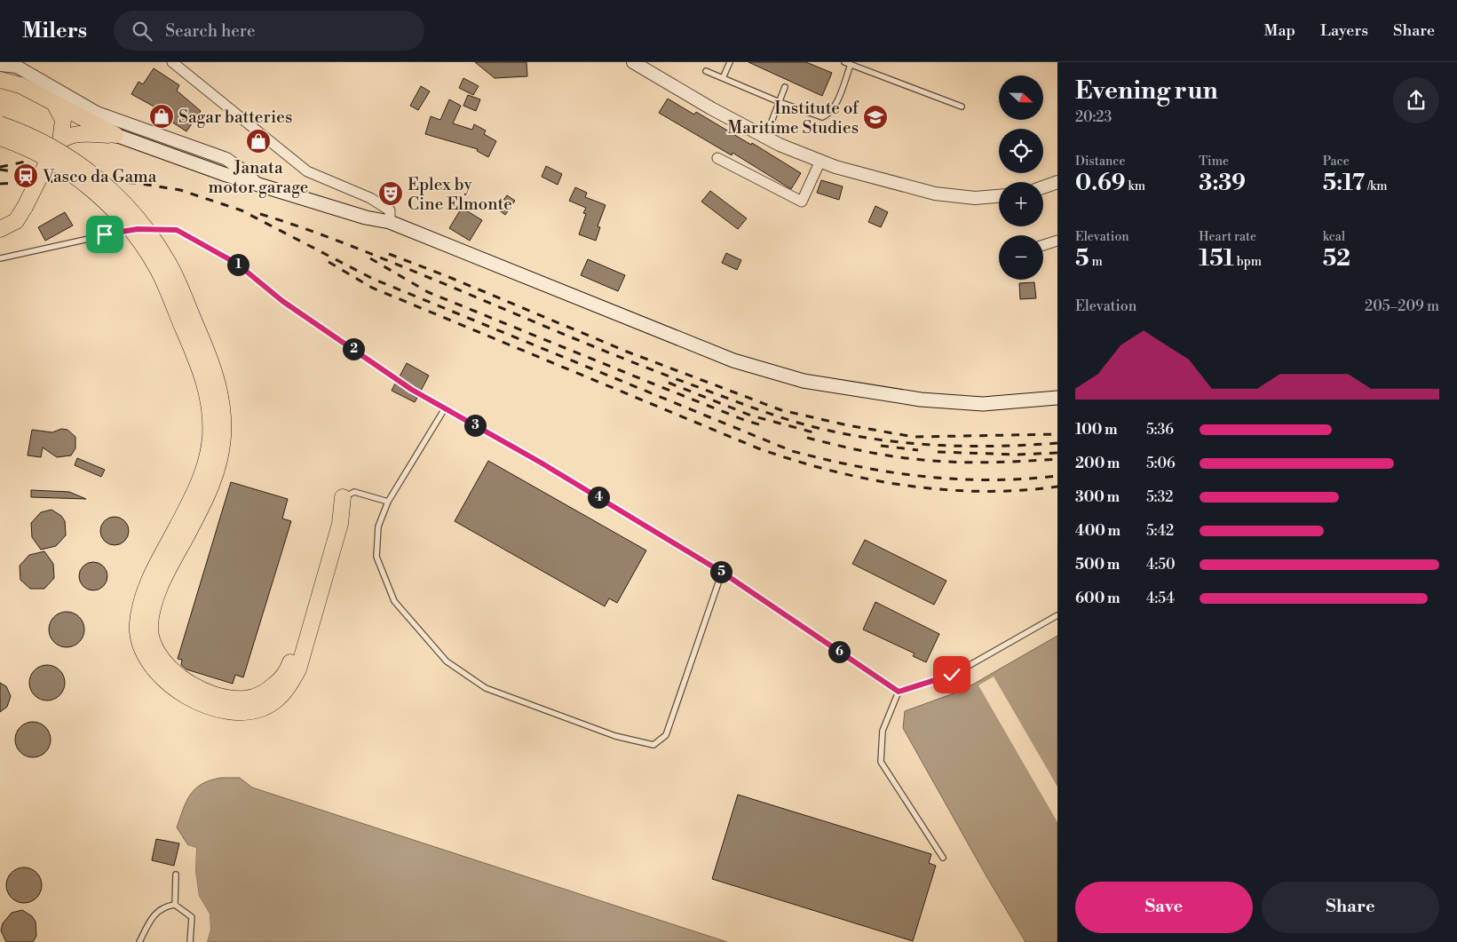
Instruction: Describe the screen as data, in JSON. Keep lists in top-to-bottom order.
{
  "places": {
    "shop": ["Sagar batteries", "Janata motor garage"],
    "school or university": ["Institute of Maritime Studies"],
    "station": ["Vasco da Gama"],
    "theatre": ["Eplex by Cine Elmonte"]
  },
  "north": "right",
  "page": {
    "header": "Milers",
    "search": "Search here",
    "nav": ["Map", "Layers", "Share"],
    "heading": ["Evening run", "20:23"],
    "map_buttons": ["+", "−"],
    "stats": [
      ["Distance", "0.69 km"],
      ["Time", "3:39"],
      ["Pace", "5:17 /km"],
      ["Elevation", "5 m"],
      ["Heart rate", "151 bpm"],
      ["kcal", "52"]
    ],
    "pins": [
      "1",
      "2",
      "3",
      "4",
      "5",
      "6"
    ],
    "chart": ["Elevation", "205–209 m"],
    "list": [
      {
        "name": "100 m",
        "note": "5:36"
      },
      {
        "name": "200 m",
        "note": "5:06"
      },
      {
        "name": "300 m",
        "note": "5:32"
      },
      {
        "name": "400 m",
        "note": "5:42"
      },
      {
        "name": "500 m",
        "note": "4:50"
      },
      {
        "name": "600 m",
        "note": "4:54"
      }
    ],
    "buttons": ["Save", "Share"]
  }
}
